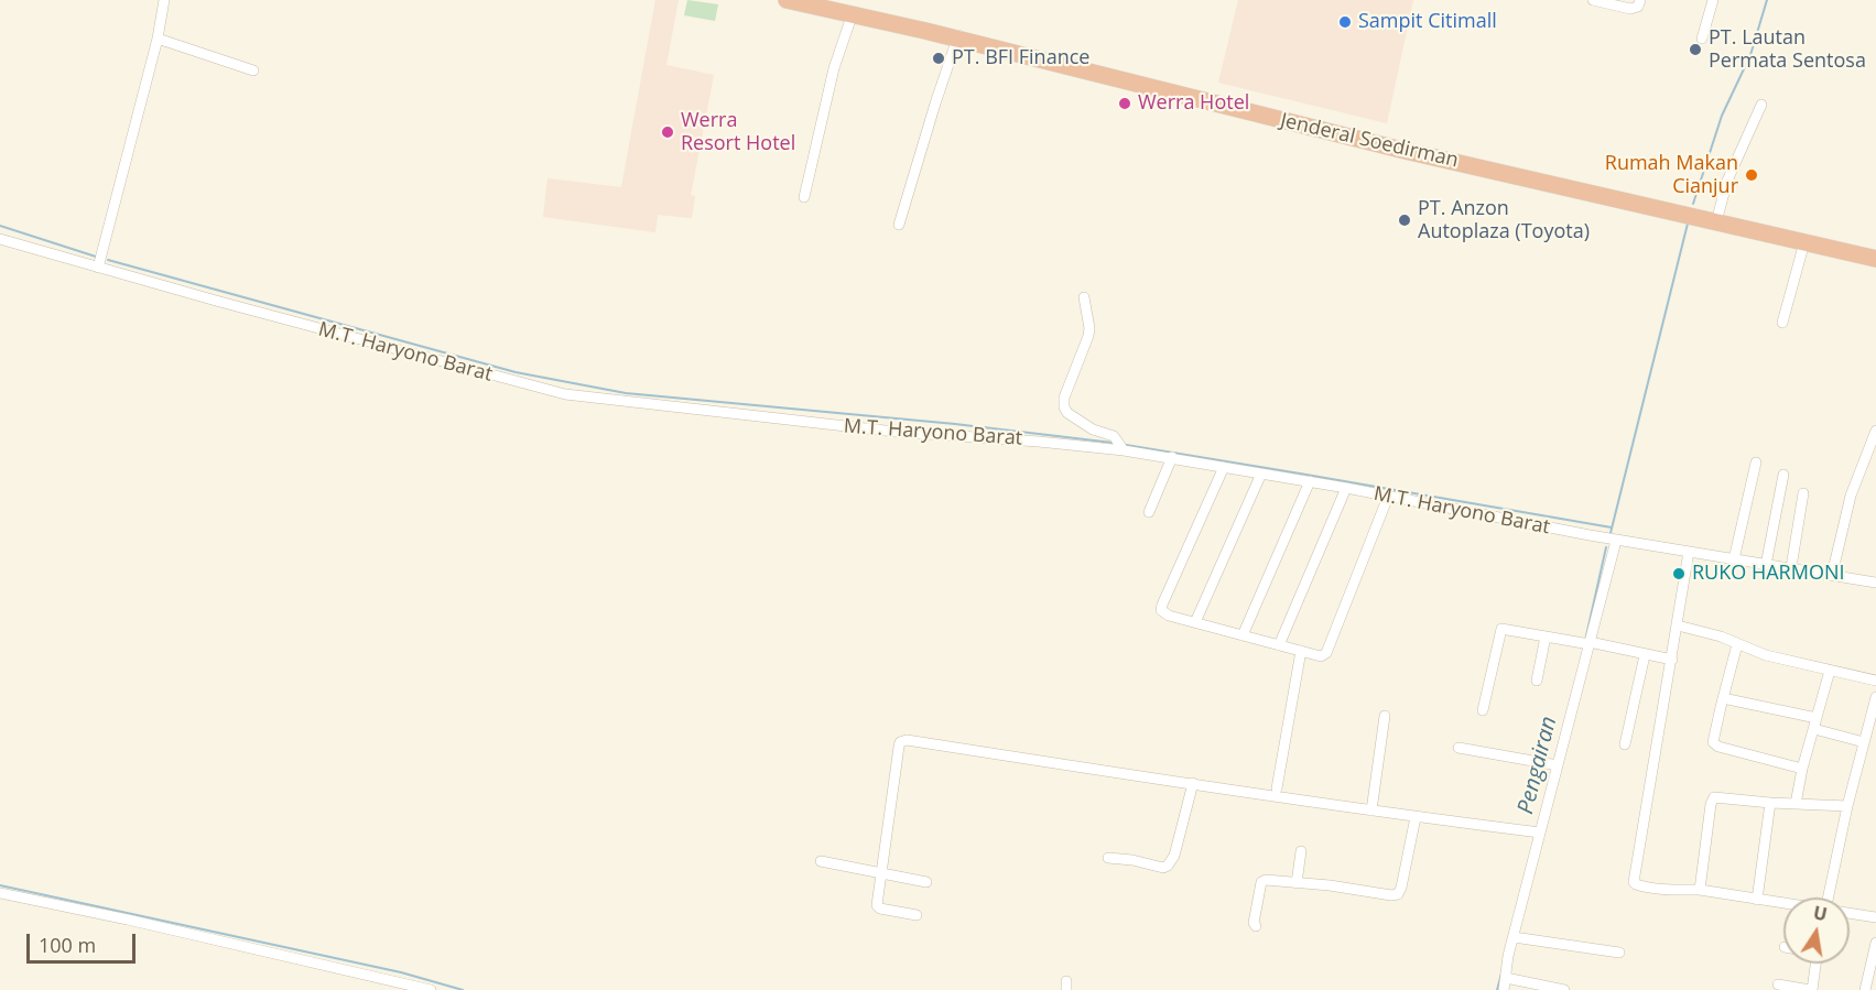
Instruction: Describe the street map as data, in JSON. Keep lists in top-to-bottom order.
{
  "streets": {
    "highway": ["Jenderal Soedirman"],
    "street": ["M.T. Haryono Barat"]
  },
  "water": ["Pengairan"],
  "places": [
    "Sampit Citimall",
    "PT. Lautan Permata Sentosa",
    "PT. BFI Finance",
    "Werra Hotel",
    "Werra Resort Hotel",
    "Rumah Makan Cianjur",
    "PT. Anzon Autoplaza (Toyota)",
    "RUKO HARMONI"
  ],
  "scale_bar": "100 m",
  "north": "top"
}
